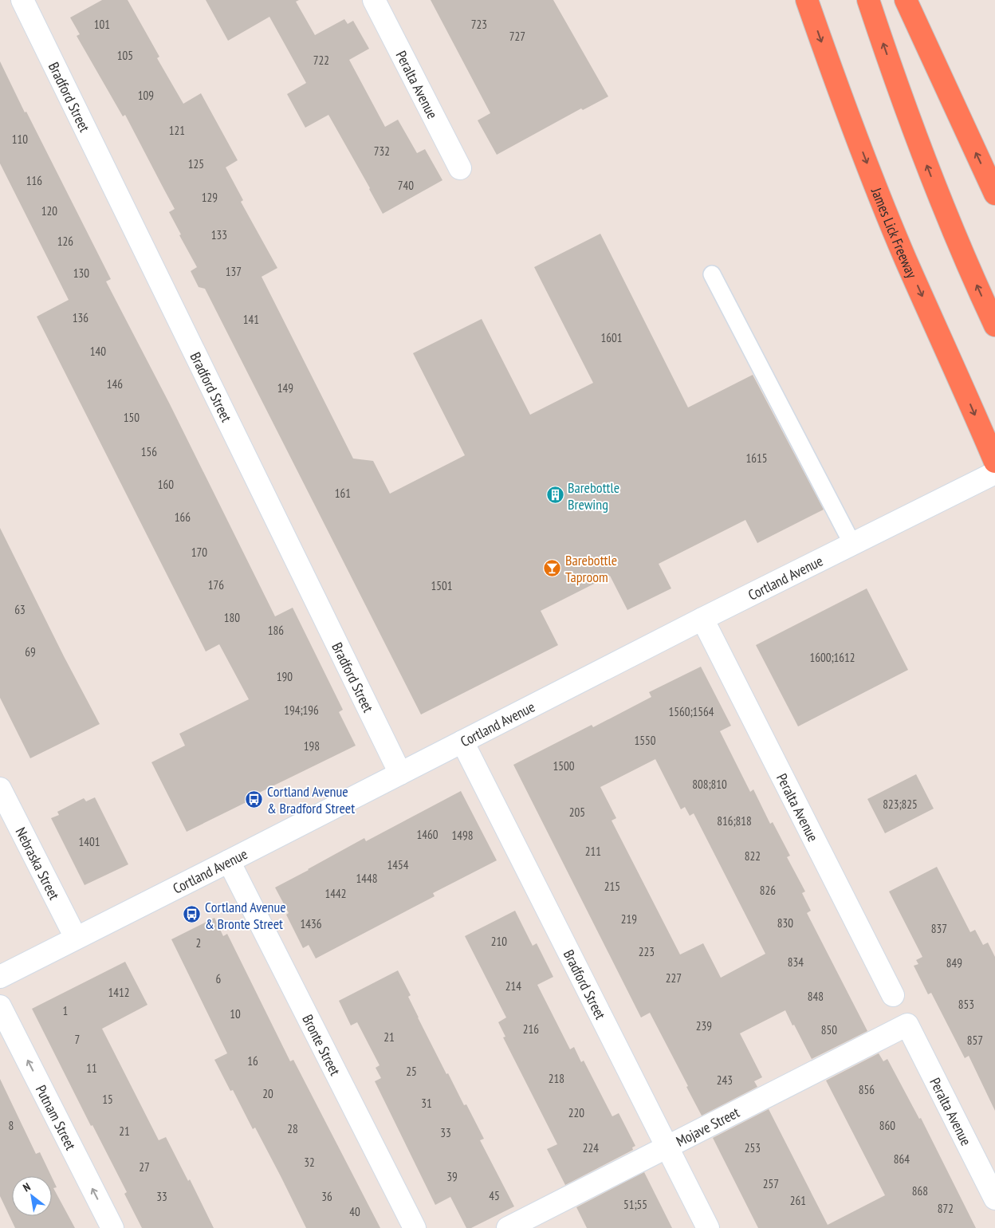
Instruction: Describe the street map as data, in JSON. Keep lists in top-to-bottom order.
{
  "streets": {
    "highway": ["James Lick Freeway"],
    "street": [
      "Peralta Avenue",
      "Bradford Street",
      "Cortland Avenue",
      "Nebraska Street",
      "Bronte Street",
      "Putnam Street",
      "Mojave Street"
    ]
  },
  "crossings": [
    ["Peralta Avenue", "Cortland Avenue"],
    ["Peralta Avenue", "Mojave Street"],
    ["Bradford Street", "Cortland Avenue"],
    ["Bradford Street", "Mojave Street"],
    ["Cortland Avenue", "Nebraska Street"],
    ["Cortland Avenue", "Bronte Street"]
  ],
  "one_way": ["Putnam Street"],
  "places": {
    "building": ["Barebottle Brewing"],
    "bar": ["Barebottle Taproom"],
    "bus stop": ["Cortland Avenue & Bradford Street", "Cortland Avenue & Bronte Street"]
  },
  "house_numbers": [
    "101",
    "723",
    "727",
    "105",
    "722",
    "109",
    "121",
    "110",
    "732",
    "125",
    "116",
    "740",
    "129",
    "120",
    "133",
    "126",
    "137",
    "130",
    "136",
    "141",
    "1601",
    "140",
    "146",
    "149",
    "150",
    "156",
    "1615",
    "160",
    "161",
    "166",
    "170",
    "176",
    "1501",
    "63",
    "180",
    "186",
    "69",
    "1600;1612",
    "190",
    "194;196",
    "1560;1564",
    "1550",
    "198",
    "1500",
    "808;810",
    "823;825",
    "205",
    "816;818",
    "1460",
    "1498",
    "1401",
    "211",
    "822",
    "1454",
    "1448",
    "215",
    "826",
    "1442",
    "219",
    "830",
    "1436",
    "837",
    "210",
    "2",
    "223",
    "834",
    "849",
    "227",
    "6",
    "214",
    "1412",
    "848",
    "853",
    "1",
    "10",
    "239",
    "216",
    "850",
    "21",
    "7",
    "857",
    "16",
    "11",
    "25",
    "218",
    "243",
    "856",
    "20",
    "15",
    "31",
    "220",
    "8",
    "860",
    "28",
    "21",
    "33",
    "224",
    "253",
    "864",
    "32",
    "27",
    "39",
    "257",
    "868",
    "45",
    "33",
    "36",
    "261",
    "51;55",
    "872",
    "40"
  ],
  "north": "top left"
}
